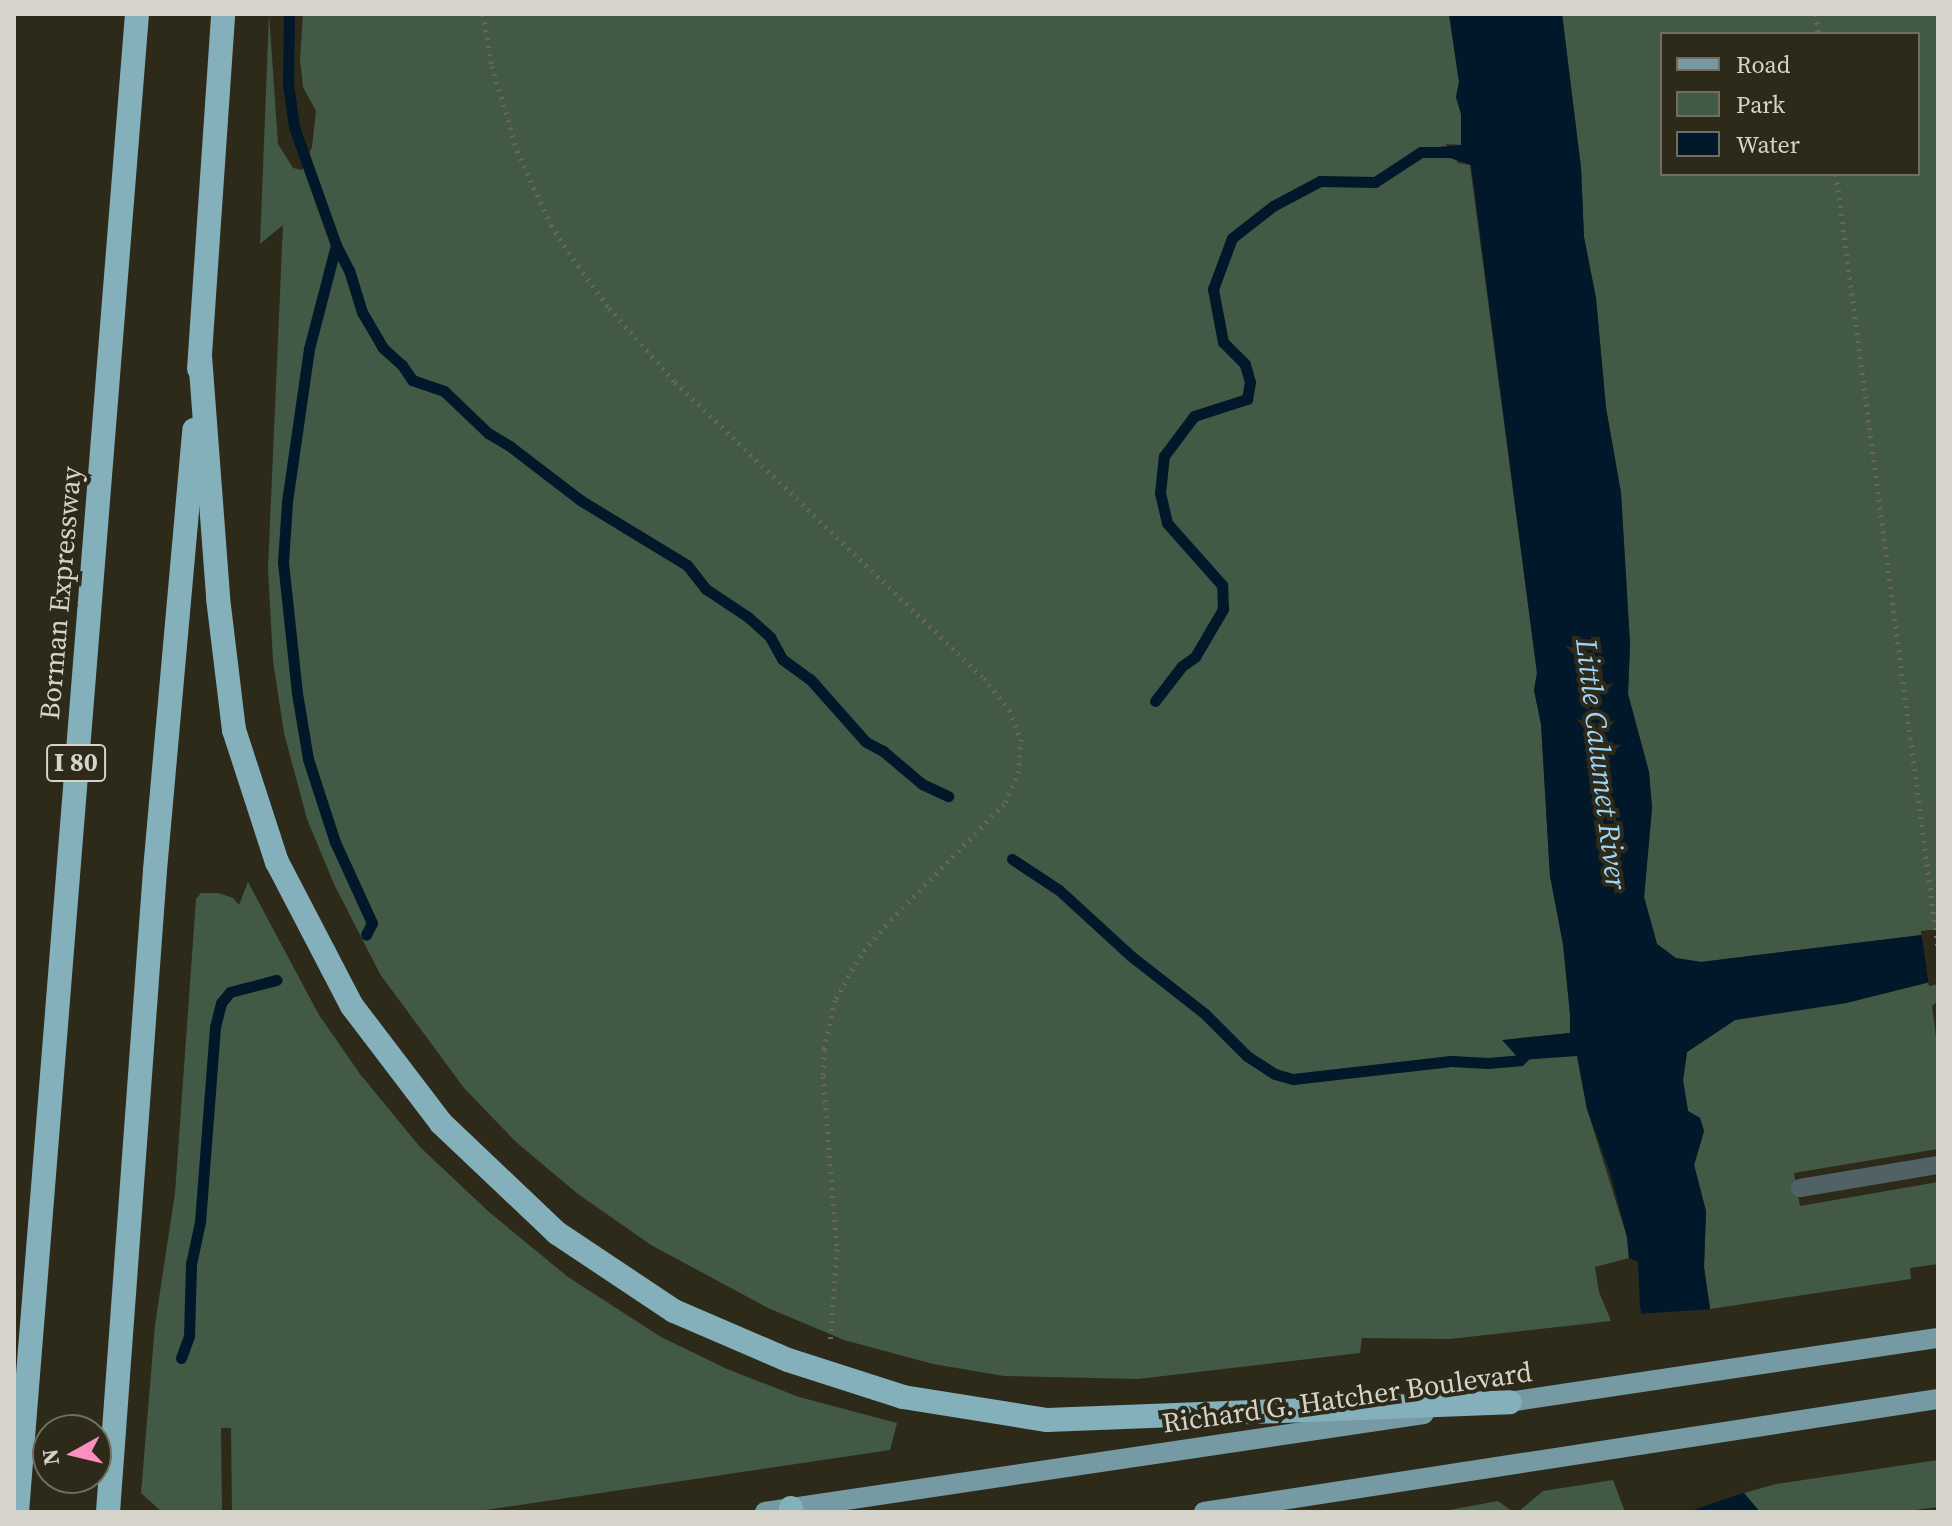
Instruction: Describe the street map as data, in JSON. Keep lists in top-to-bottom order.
{
  "streets": {
    "highway": ["Borman Expressway", "I 80"],
    "main road": ["Richard G. Hatcher Boulevard"]
  },
  "water": ["Little Calumet River"],
  "legend": ["Road", "Park", "Water"],
  "north": "left"
}
